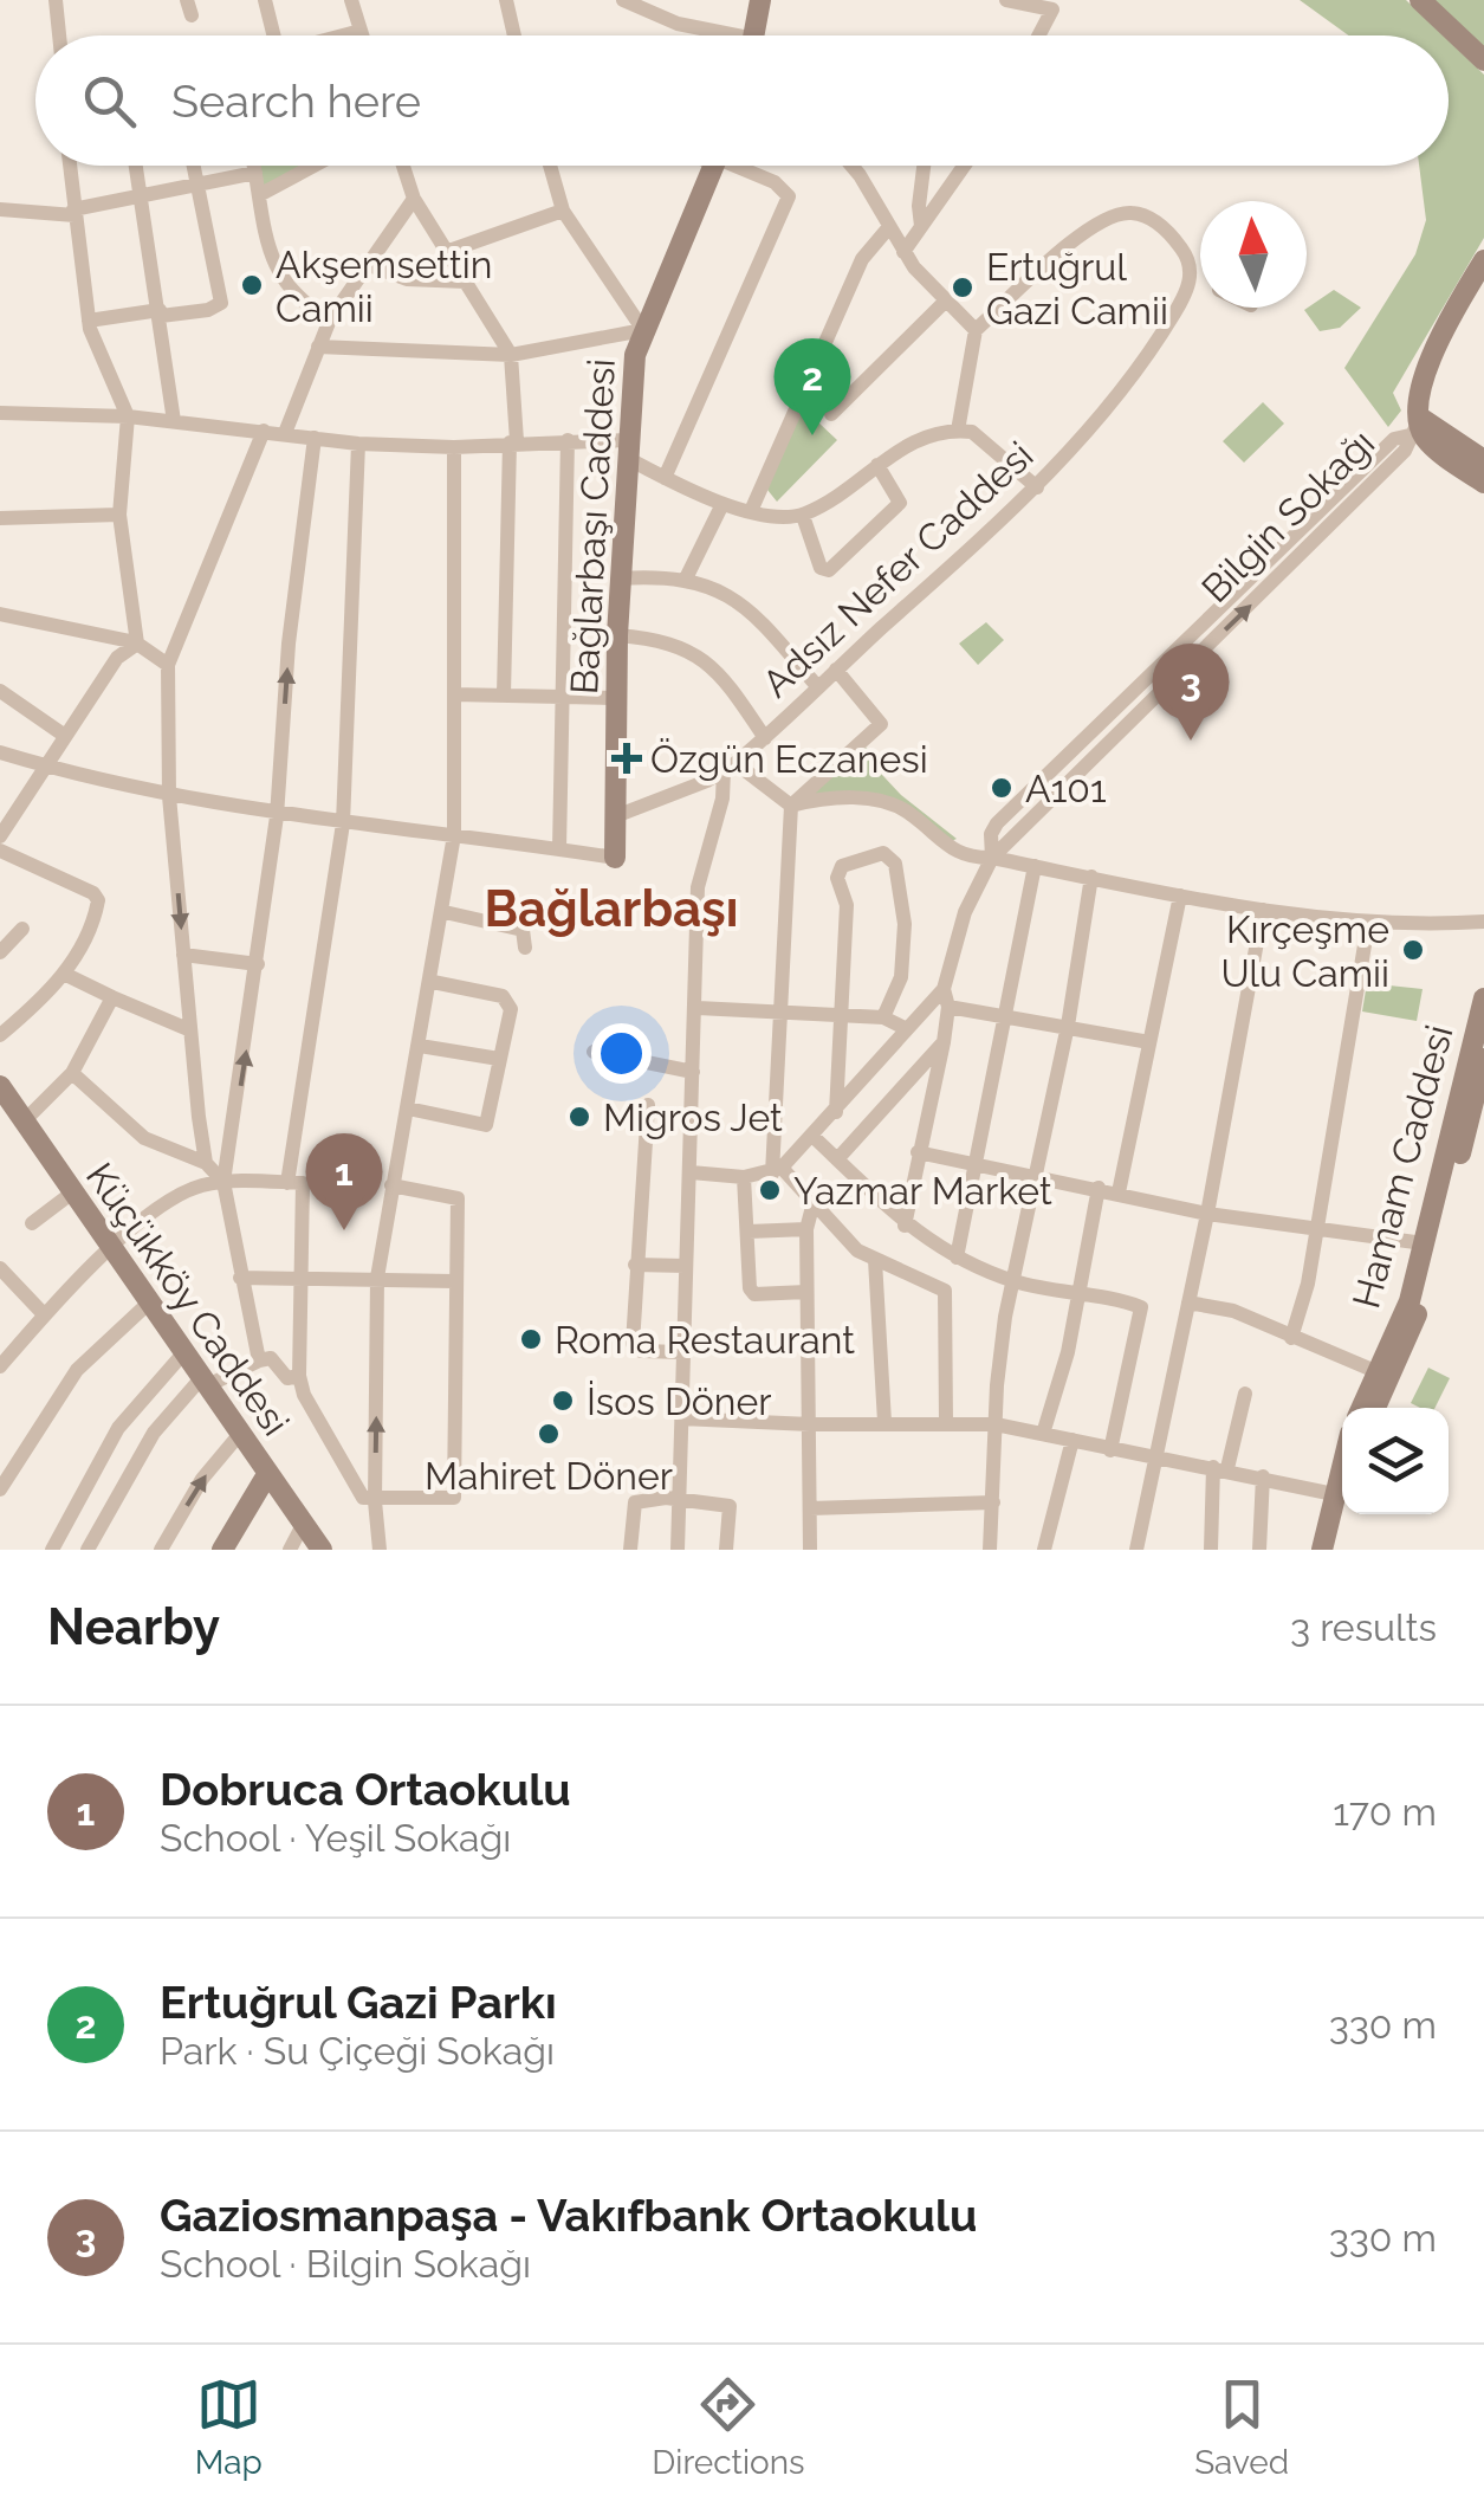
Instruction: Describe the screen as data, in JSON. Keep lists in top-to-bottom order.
{
  "streets": {
    "main road": [
      "Bilgin Sokağı",
      "Bağlarbaşı Caddesi",
      "Hamam Caddesi",
      "Küçükköy Caddesi"
    ],
    "street": ["Adsız Nefer Caddesi"]
  },
  "crossings": [
    ["Bağlarbaşı Caddesi", "Adsız Nefer Caddesi"]
  ],
  "districts": ["Bağlarbaşı"],
  "places": {
    "other": [
      "Akşemsettin Camii",
      "Ertuğrul Gazi Camii",
      "A101",
      "Kırçeşme Ulu Camii",
      "Migros Jet",
      "Yazmar Market",
      "Roma Restaurant",
      "İsos Döner",
      "Mahiret Döner"
    ],
    "health": ["Özgün Eczanesi"]
  },
  "north": "top",
  "page": {
    "search": "Search here",
    "pins": ["2", "3", "1"],
    "heading": ["Nearby", "3 results"],
    "list": [
      {
        "mark": "1",
        "name": "Dobruca Ortaokulu",
        "note": "School · Yeşil Sokağı",
        "value": "170 m"
      },
      {
        "mark": "2",
        "name": "Ertuğrul Gazi Parkı",
        "note": "Park · Su Çiçeği Sokağı",
        "value": "330 m"
      },
      {
        "mark": "3",
        "name": "Gaziosmanpaşa - Vakıfbank Ortaokulu",
        "note": "School · Bilgin Sokağı",
        "value": "330 m"
      }
    ],
    "nav": ["Map", "Directions", "Saved"]
  }
}
